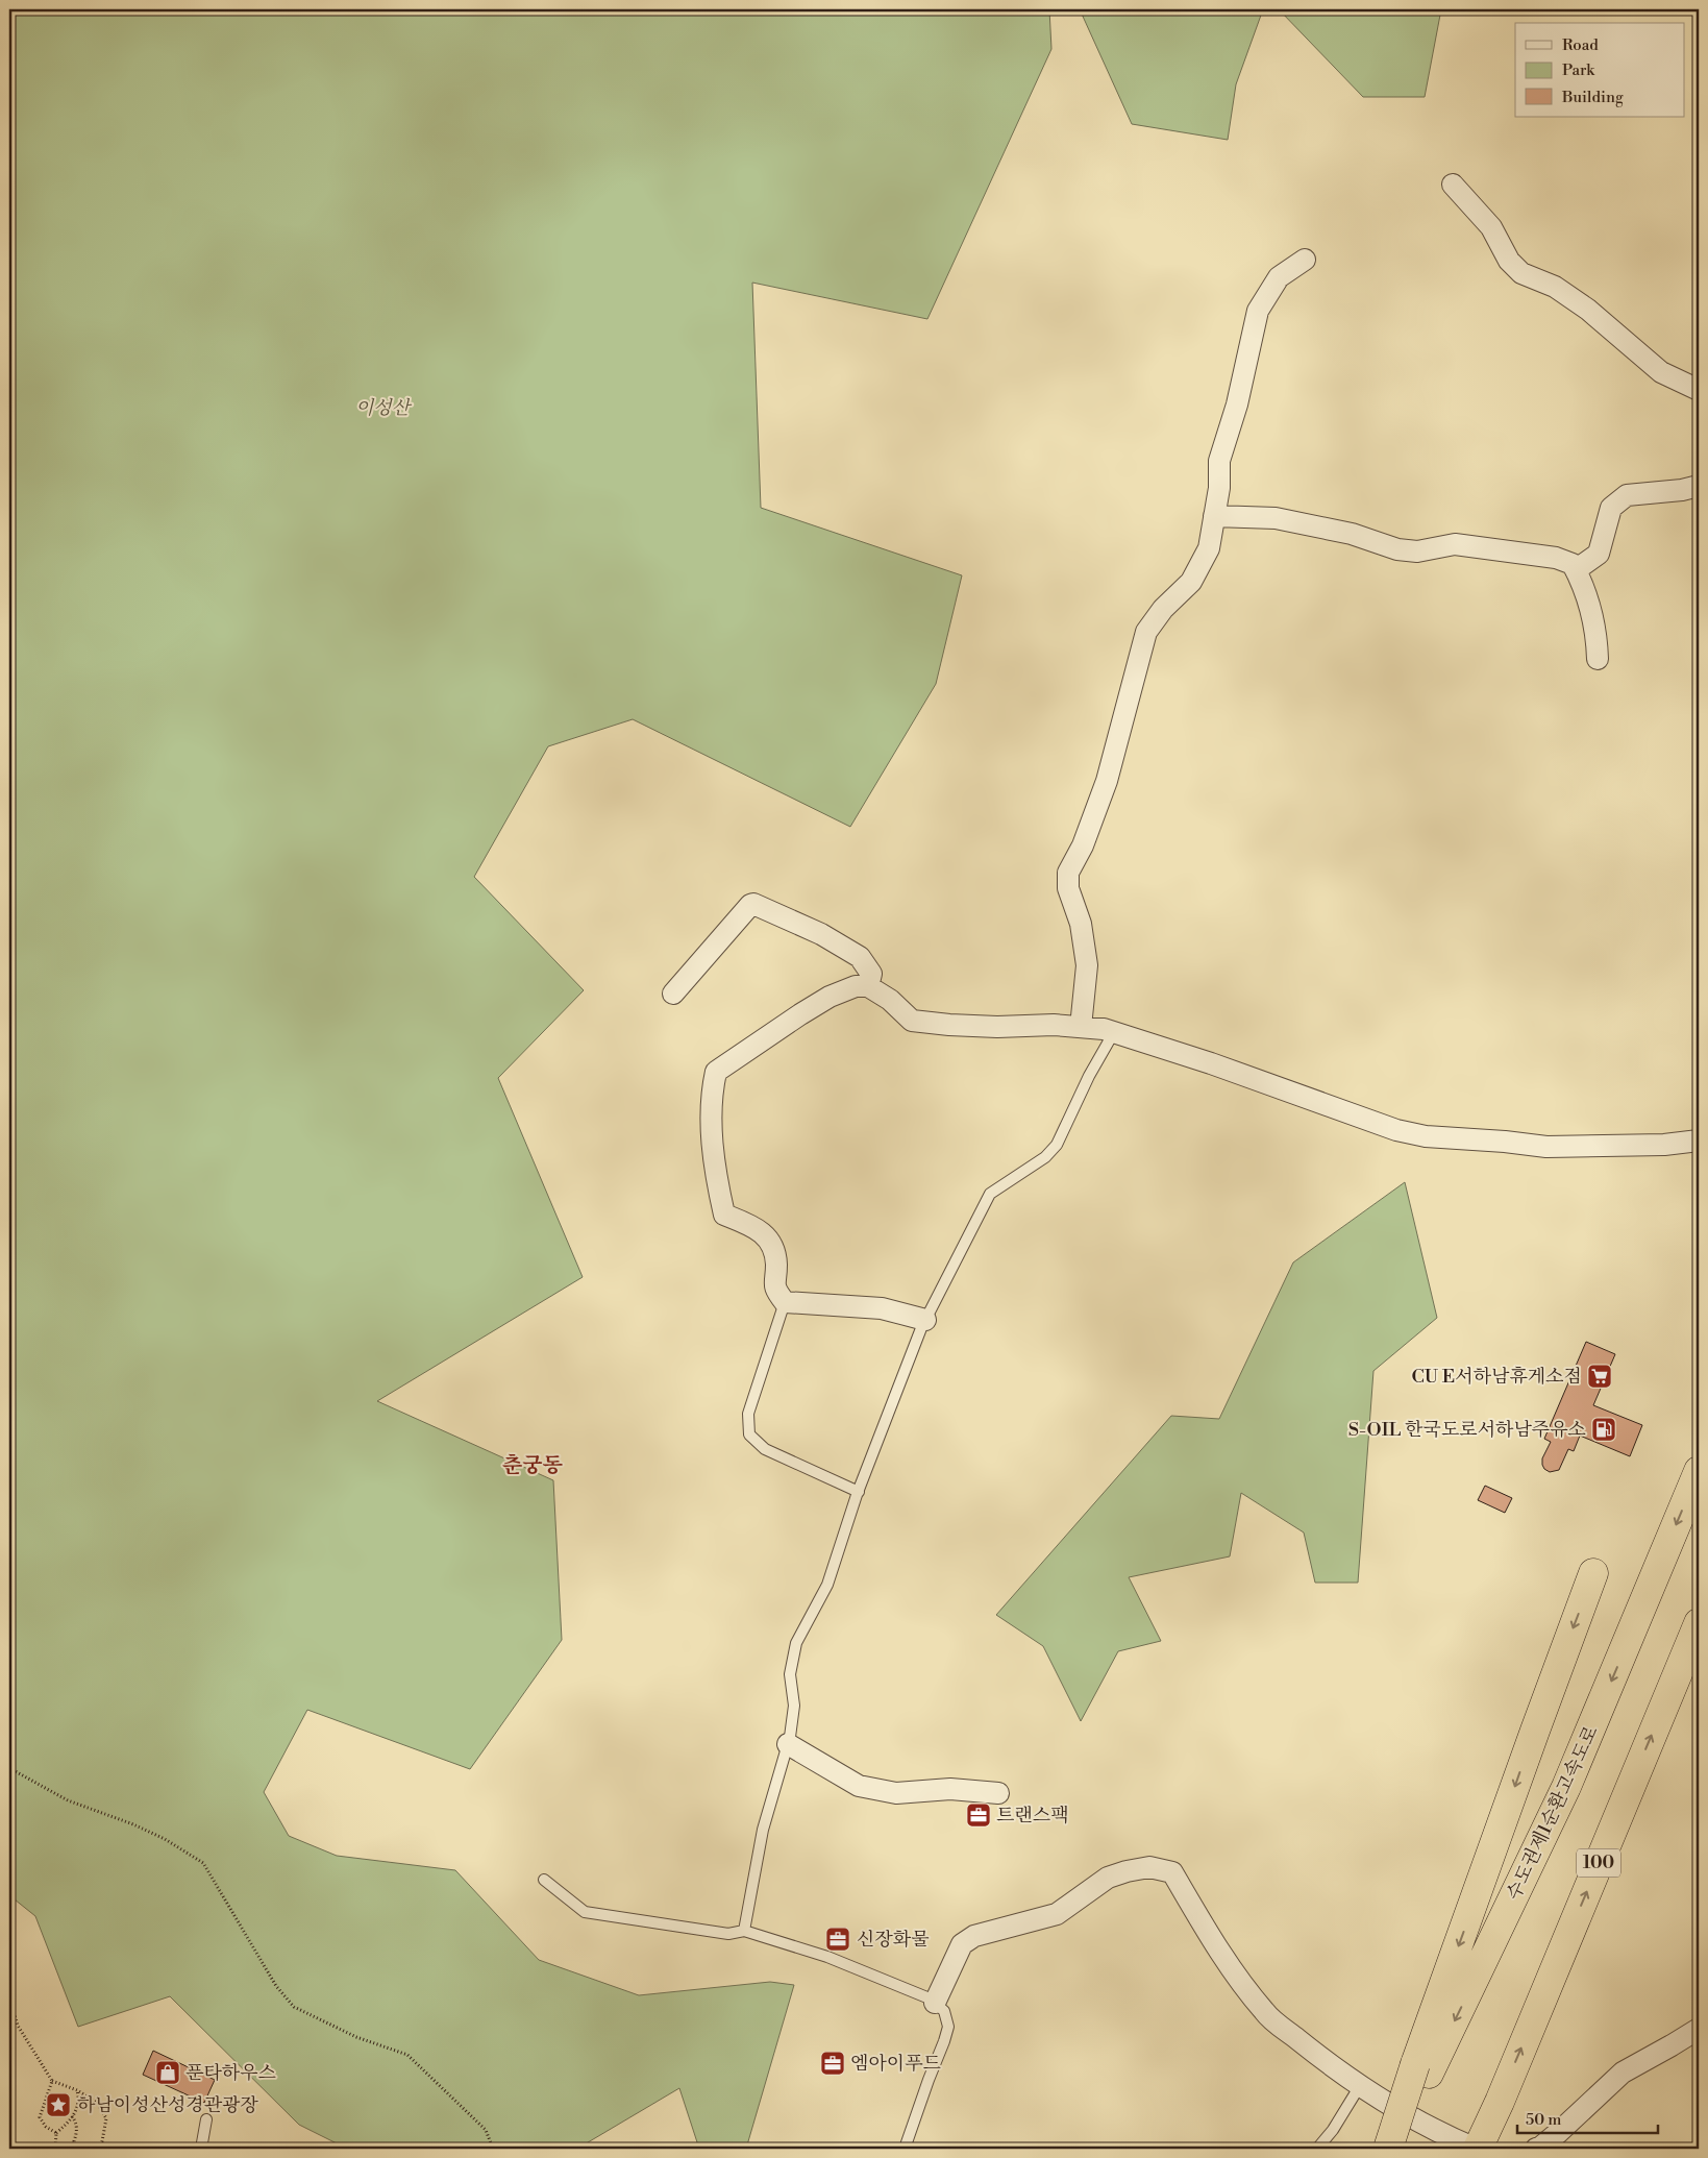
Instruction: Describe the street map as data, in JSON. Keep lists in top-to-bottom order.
{
  "streets": {
    "highway": ["수도권제1순환고속도로", "100"]
  },
  "districts": ["춘궁동"],
  "parks": ["이성산"],
  "places": {
    "supermarket": ["CU E서하남휴게소점"],
    "fuel station": ["S-OIL 한국도로서하남주유소"],
    "office": ["트랜스팩", "신장화물", "엠아이푸드"],
    "shop": ["푼타하우스"],
    "place": ["하남이성산성경관광장"]
  },
  "legend": ["Road", "Park", "Building"],
  "scale_bar": "50 m"
}
